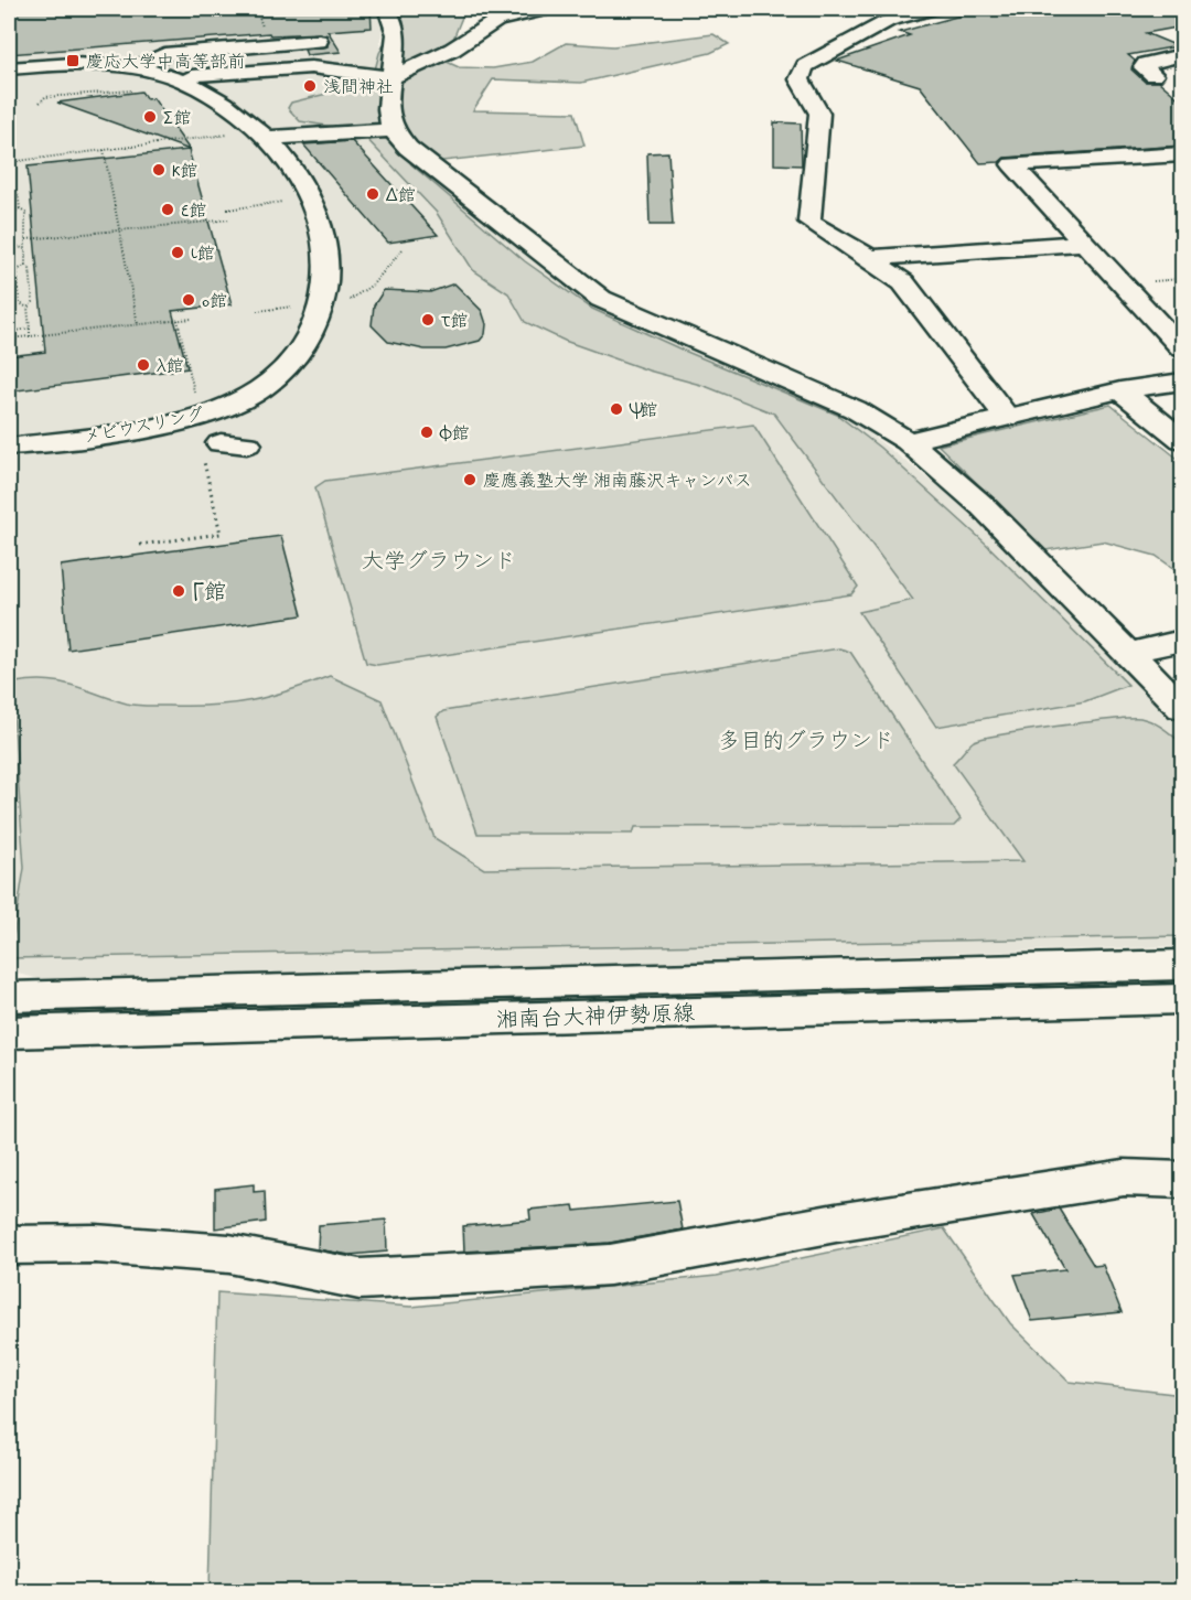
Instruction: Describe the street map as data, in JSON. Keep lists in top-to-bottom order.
{
  "streets": {
    "street": ["メビウスリング", "湘南台大神伊勢原線"]
  },
  "parks": ["大学グラウンド", "多目的グラウンド"],
  "places": {
    "transit": ["慶応大学中高等部前"],
    "other": [
      "浅間神社",
      "Σ館",
      "κ館",
      "Δ館",
      "ε館",
      "ι館",
      "ο館",
      "τ館",
      "λ館",
      "Ψ館",
      "Φ館",
      "慶應義塾大学 湘南藤沢キャンパス",
      "Γ館"
    ]
  }
}
